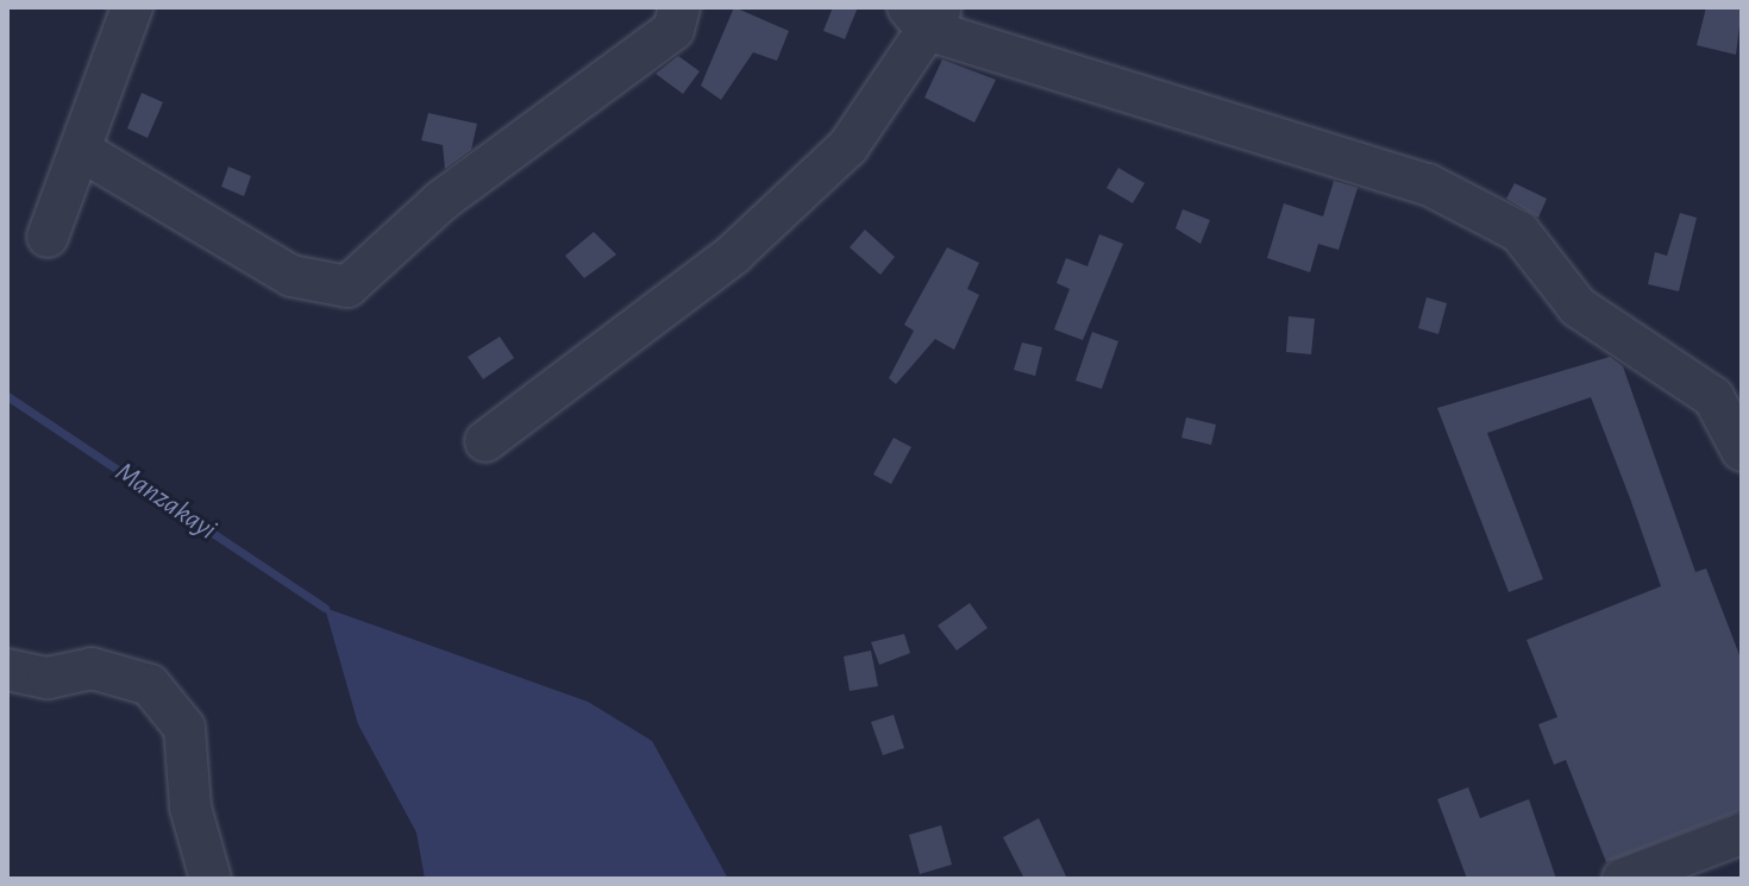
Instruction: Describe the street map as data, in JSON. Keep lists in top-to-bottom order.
{
  "water": ["Manzakayi"]
}
